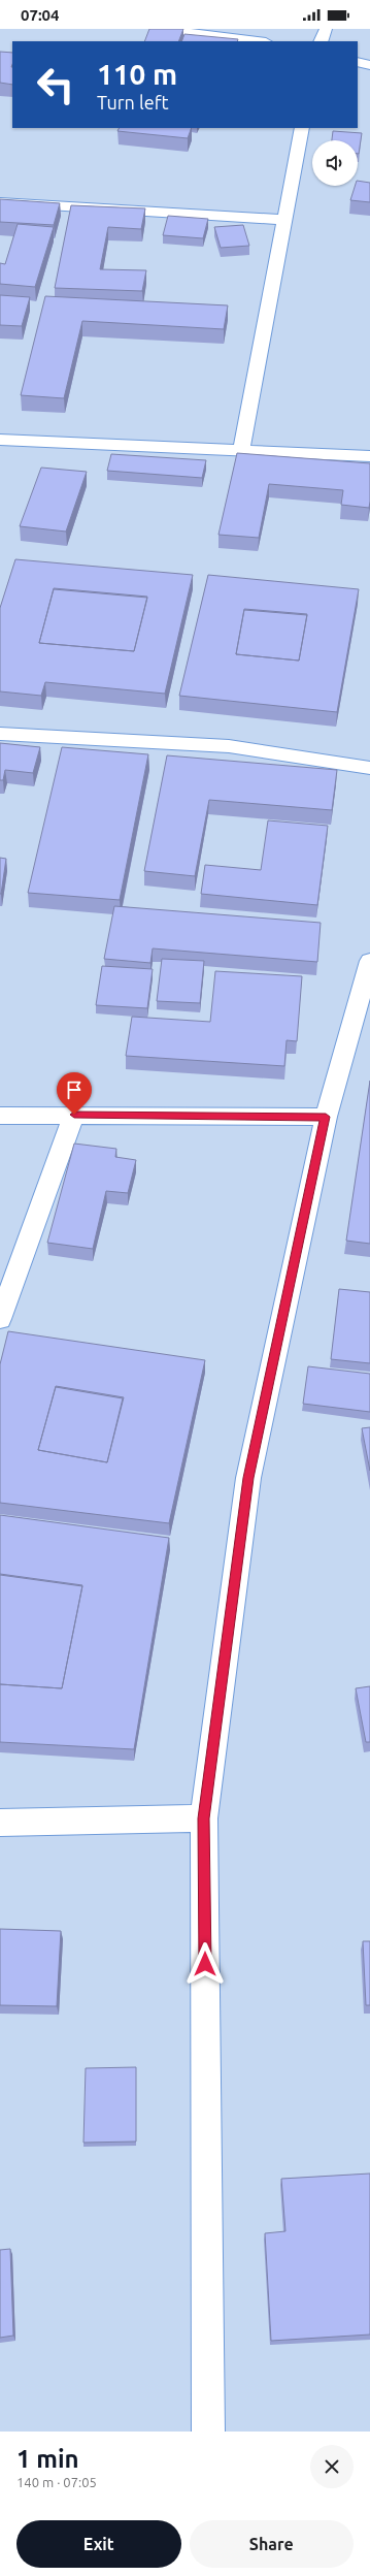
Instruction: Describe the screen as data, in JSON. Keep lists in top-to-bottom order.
{
  "page": {
    "status": "07:04",
    "turn": ["110 m", "Turn left"],
    "heading": ["1 min", "140 m · 07:05"],
    "buttons": ["Exit", "Share"]
  }
}
